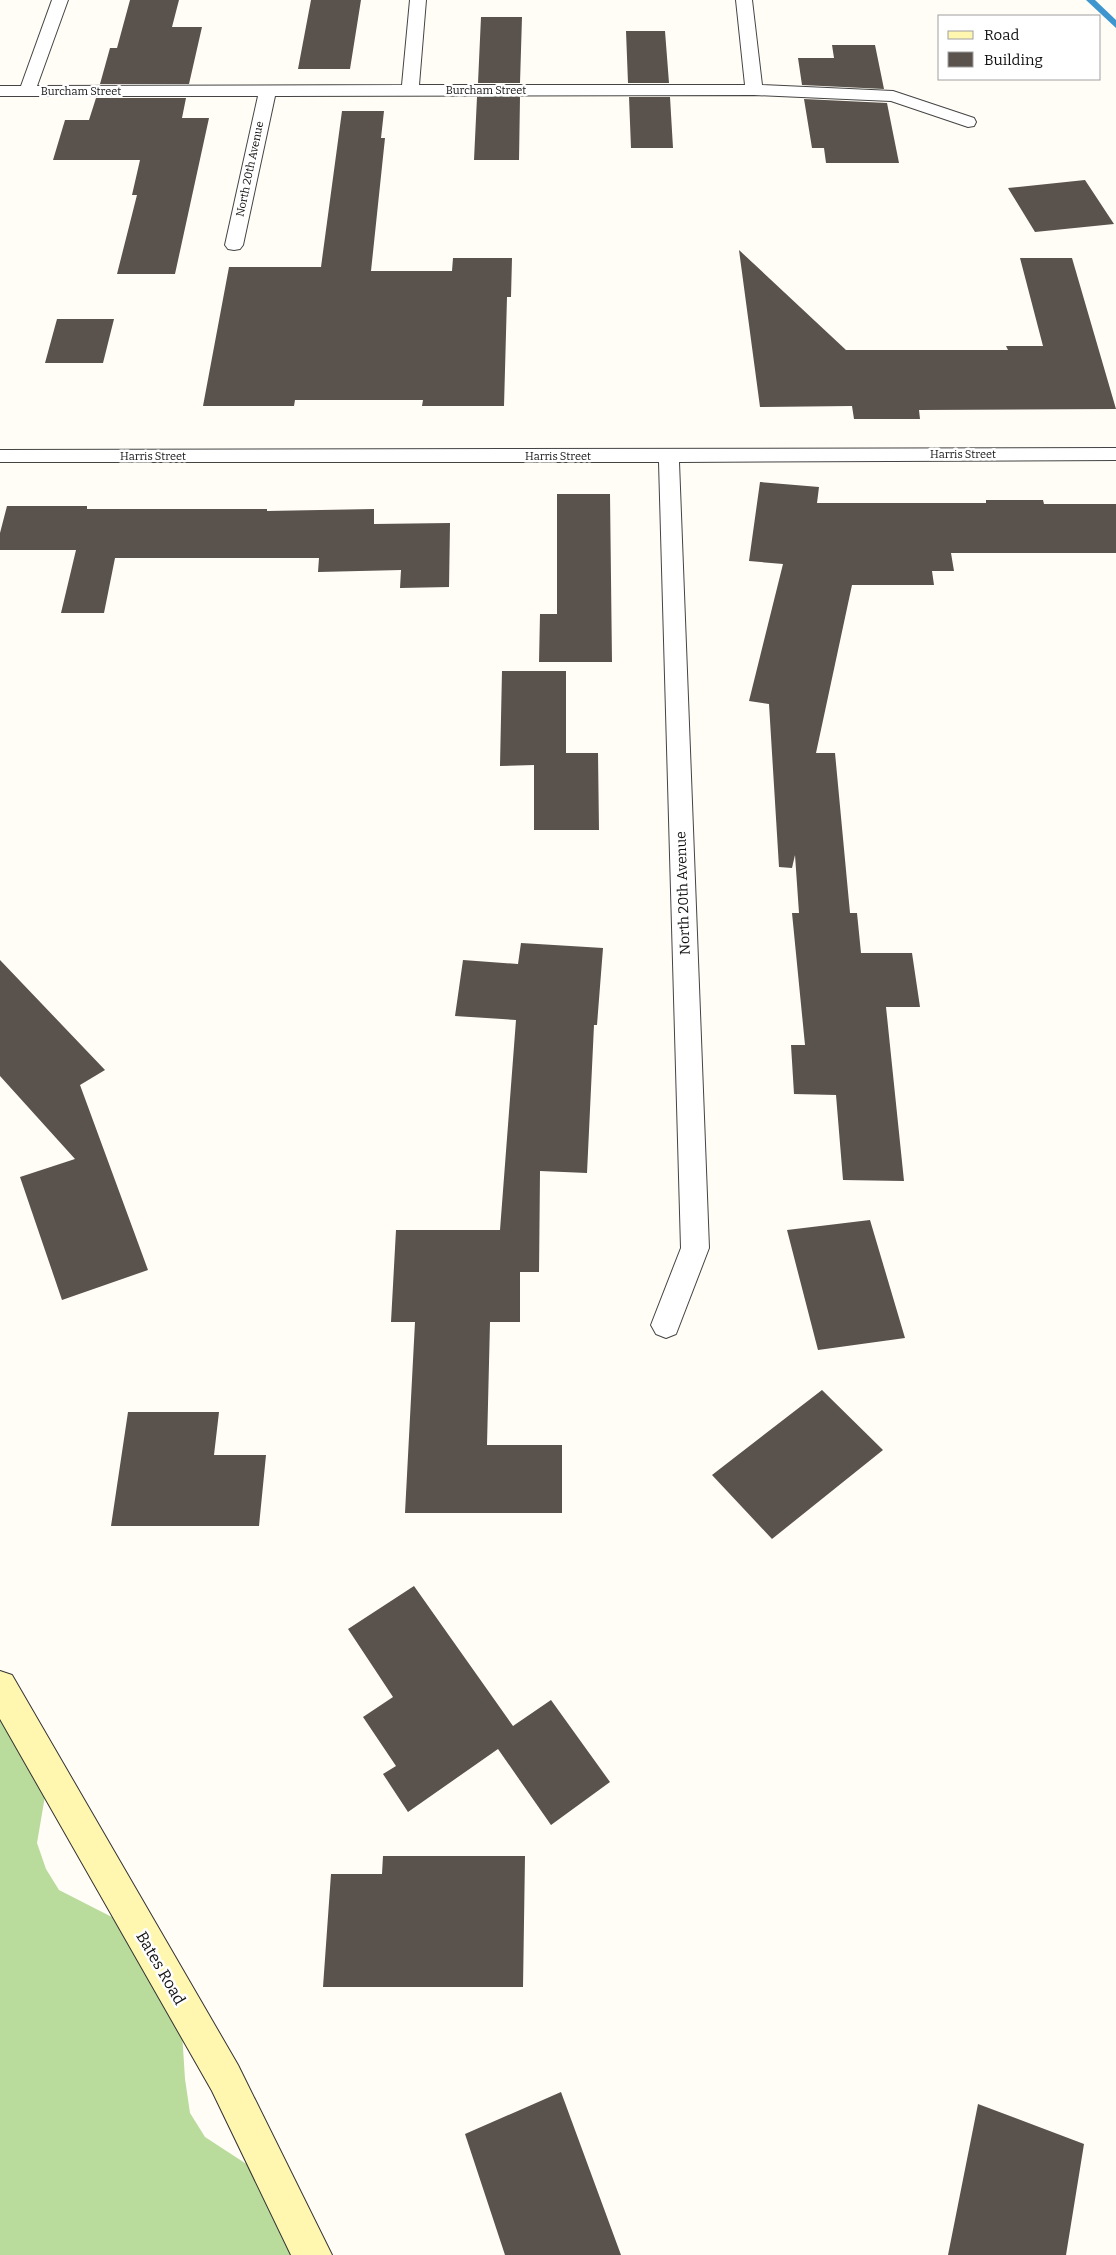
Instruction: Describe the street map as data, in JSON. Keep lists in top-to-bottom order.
{
  "streets": {
    "street": [
      "Burcham Street",
      "North 20th Avenue",
      "Harris Street",
      "Bates Road"
    ]
  },
  "crossings": [
    ["Burcham Street", "North 20th Avenue"],
    ["North 20th Avenue", "Harris Street"]
  ],
  "legend": ["Road", "Building"]
}
